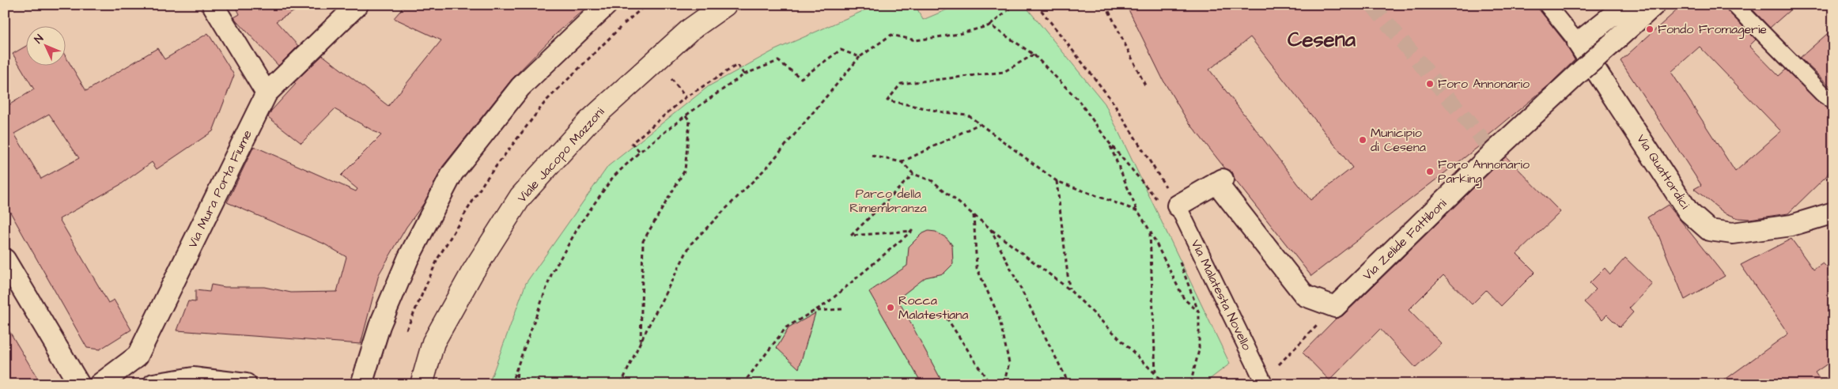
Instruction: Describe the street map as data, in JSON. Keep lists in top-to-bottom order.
{
  "streets": {
    "street": [
      "Viale Jacopo Mazzoni",
      "Via Quattordici",
      "Via Mura Porta Fiume",
      "Via Zelide Fattiboni",
      "Via Malatesta Novello"
    ]
  },
  "districts": ["Cesena"],
  "parks": ["Parco della Rimembranza"],
  "places": [
    "Fondo Fromagerie",
    "Foro Annonario",
    "Municipio di Cesena",
    "Foro Annonario Parking",
    "Rocca Malatestiana"
  ],
  "north": "top left"
}
